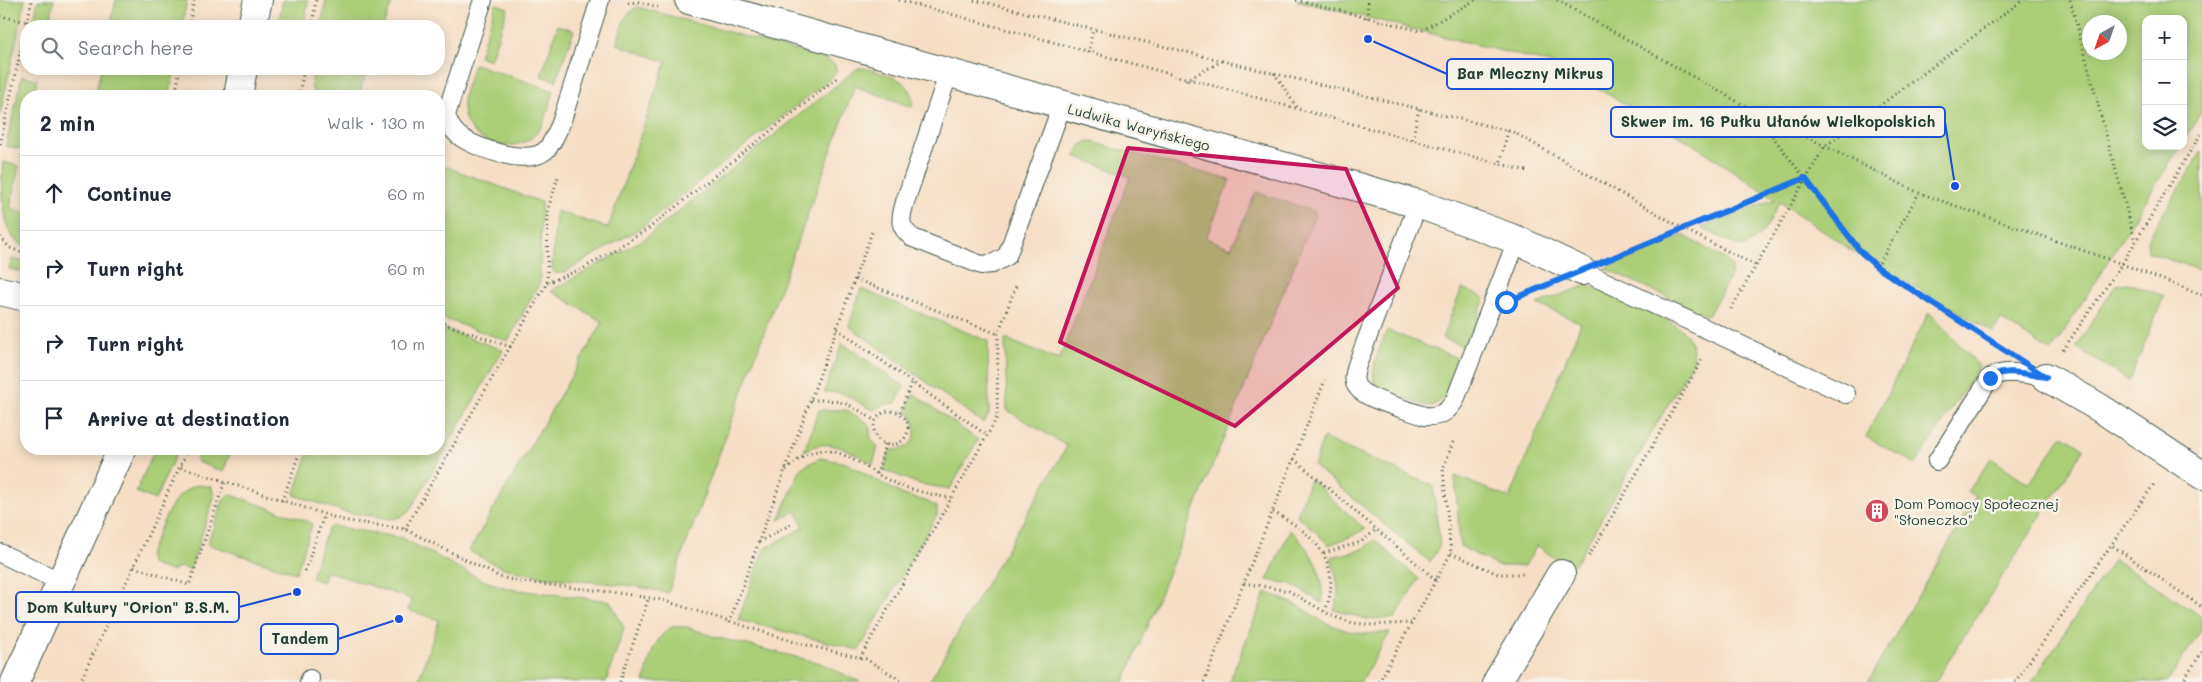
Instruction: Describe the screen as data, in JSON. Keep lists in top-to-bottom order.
{
  "streets": {
    "street": ["Ludwika Waryńskiego"]
  },
  "places": {
    "other": [
      "Bar Mleczny Mikrus",
      "Skwer im. 16 Pułku Ułanów Wielkopolskich",
      "Dom Kultury \"Orion\" B.S.M.",
      "Tandem"
    ],
    "building": ["Dom Pomocy Społecznej \"Słoneczko\""]
  },
  "north": "bottom left",
  "page": {
    "map_buttons": ["+", "−"],
    "search": "Search here",
    "heading": ["2 min", "Walk · 130 m"],
    "list": [
      ["Continue", "60 m"],
      ["Turn right", "60 m"],
      ["Turn right", "10 m"],
      "Arrive at destination"
    ]
  }
}
